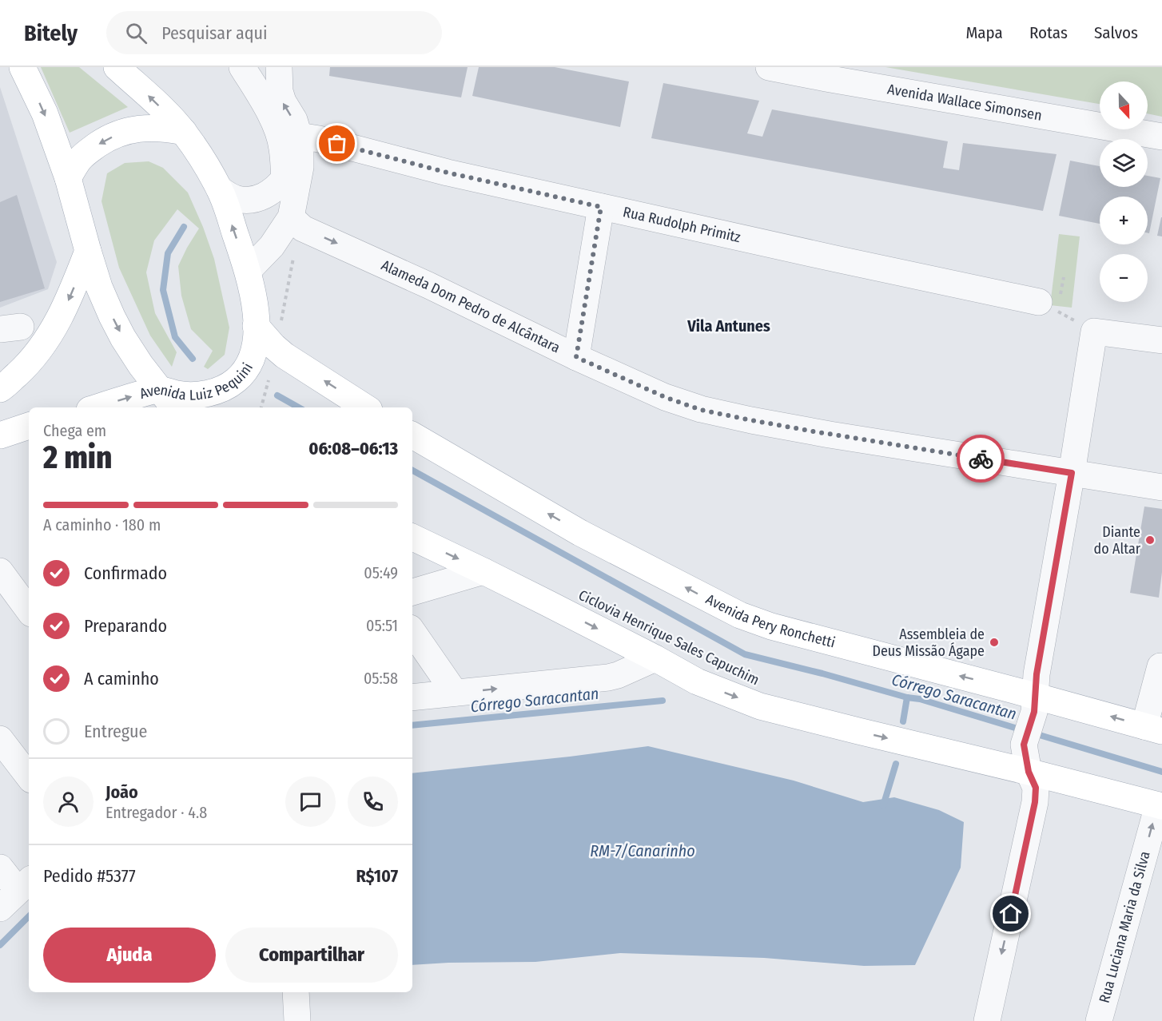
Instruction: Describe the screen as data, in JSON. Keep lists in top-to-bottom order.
{
  "streets": {
    "main road": ["Avenida Luiz Pequini", "Avenida Pery Ronchetti"],
    "street": [
      "Avenida Wallace Simonsen",
      "Rua Rudolph Primitz",
      "Alameda Dom Pedro de Alcântara",
      "Rua Luciana Maria da Silva"
    ]
  },
  "districts": ["Vila Antunes"],
  "water": ["Córrego Saracantan", "RM-7/Canarinho"],
  "places": ["Diante do Altar", "Assembleia de Deus Missão Ágape"],
  "north": "bottom",
  "page": {
    "header": "Bitely",
    "search": "Pesquisar aqui",
    "nav": ["Mapa", "Rotas", "Salvos"],
    "map_buttons": ["+", "−"],
    "heading": ["2 min", "Chega em", "06:08–06:13"],
    "panel": [
      "João",
      "Entregador · 4.8",
      "Pedido #5377",
      "R$107"
    ],
    "bar": "A caminho · 180 m",
    "list": [
      ["Confirmado", "05:49"],
      ["Preparando", "05:51"],
      ["A caminho", "05:58"],
      "Entregue"
    ],
    "buttons": ["Ajuda", "Compartilhar"]
  }
}
